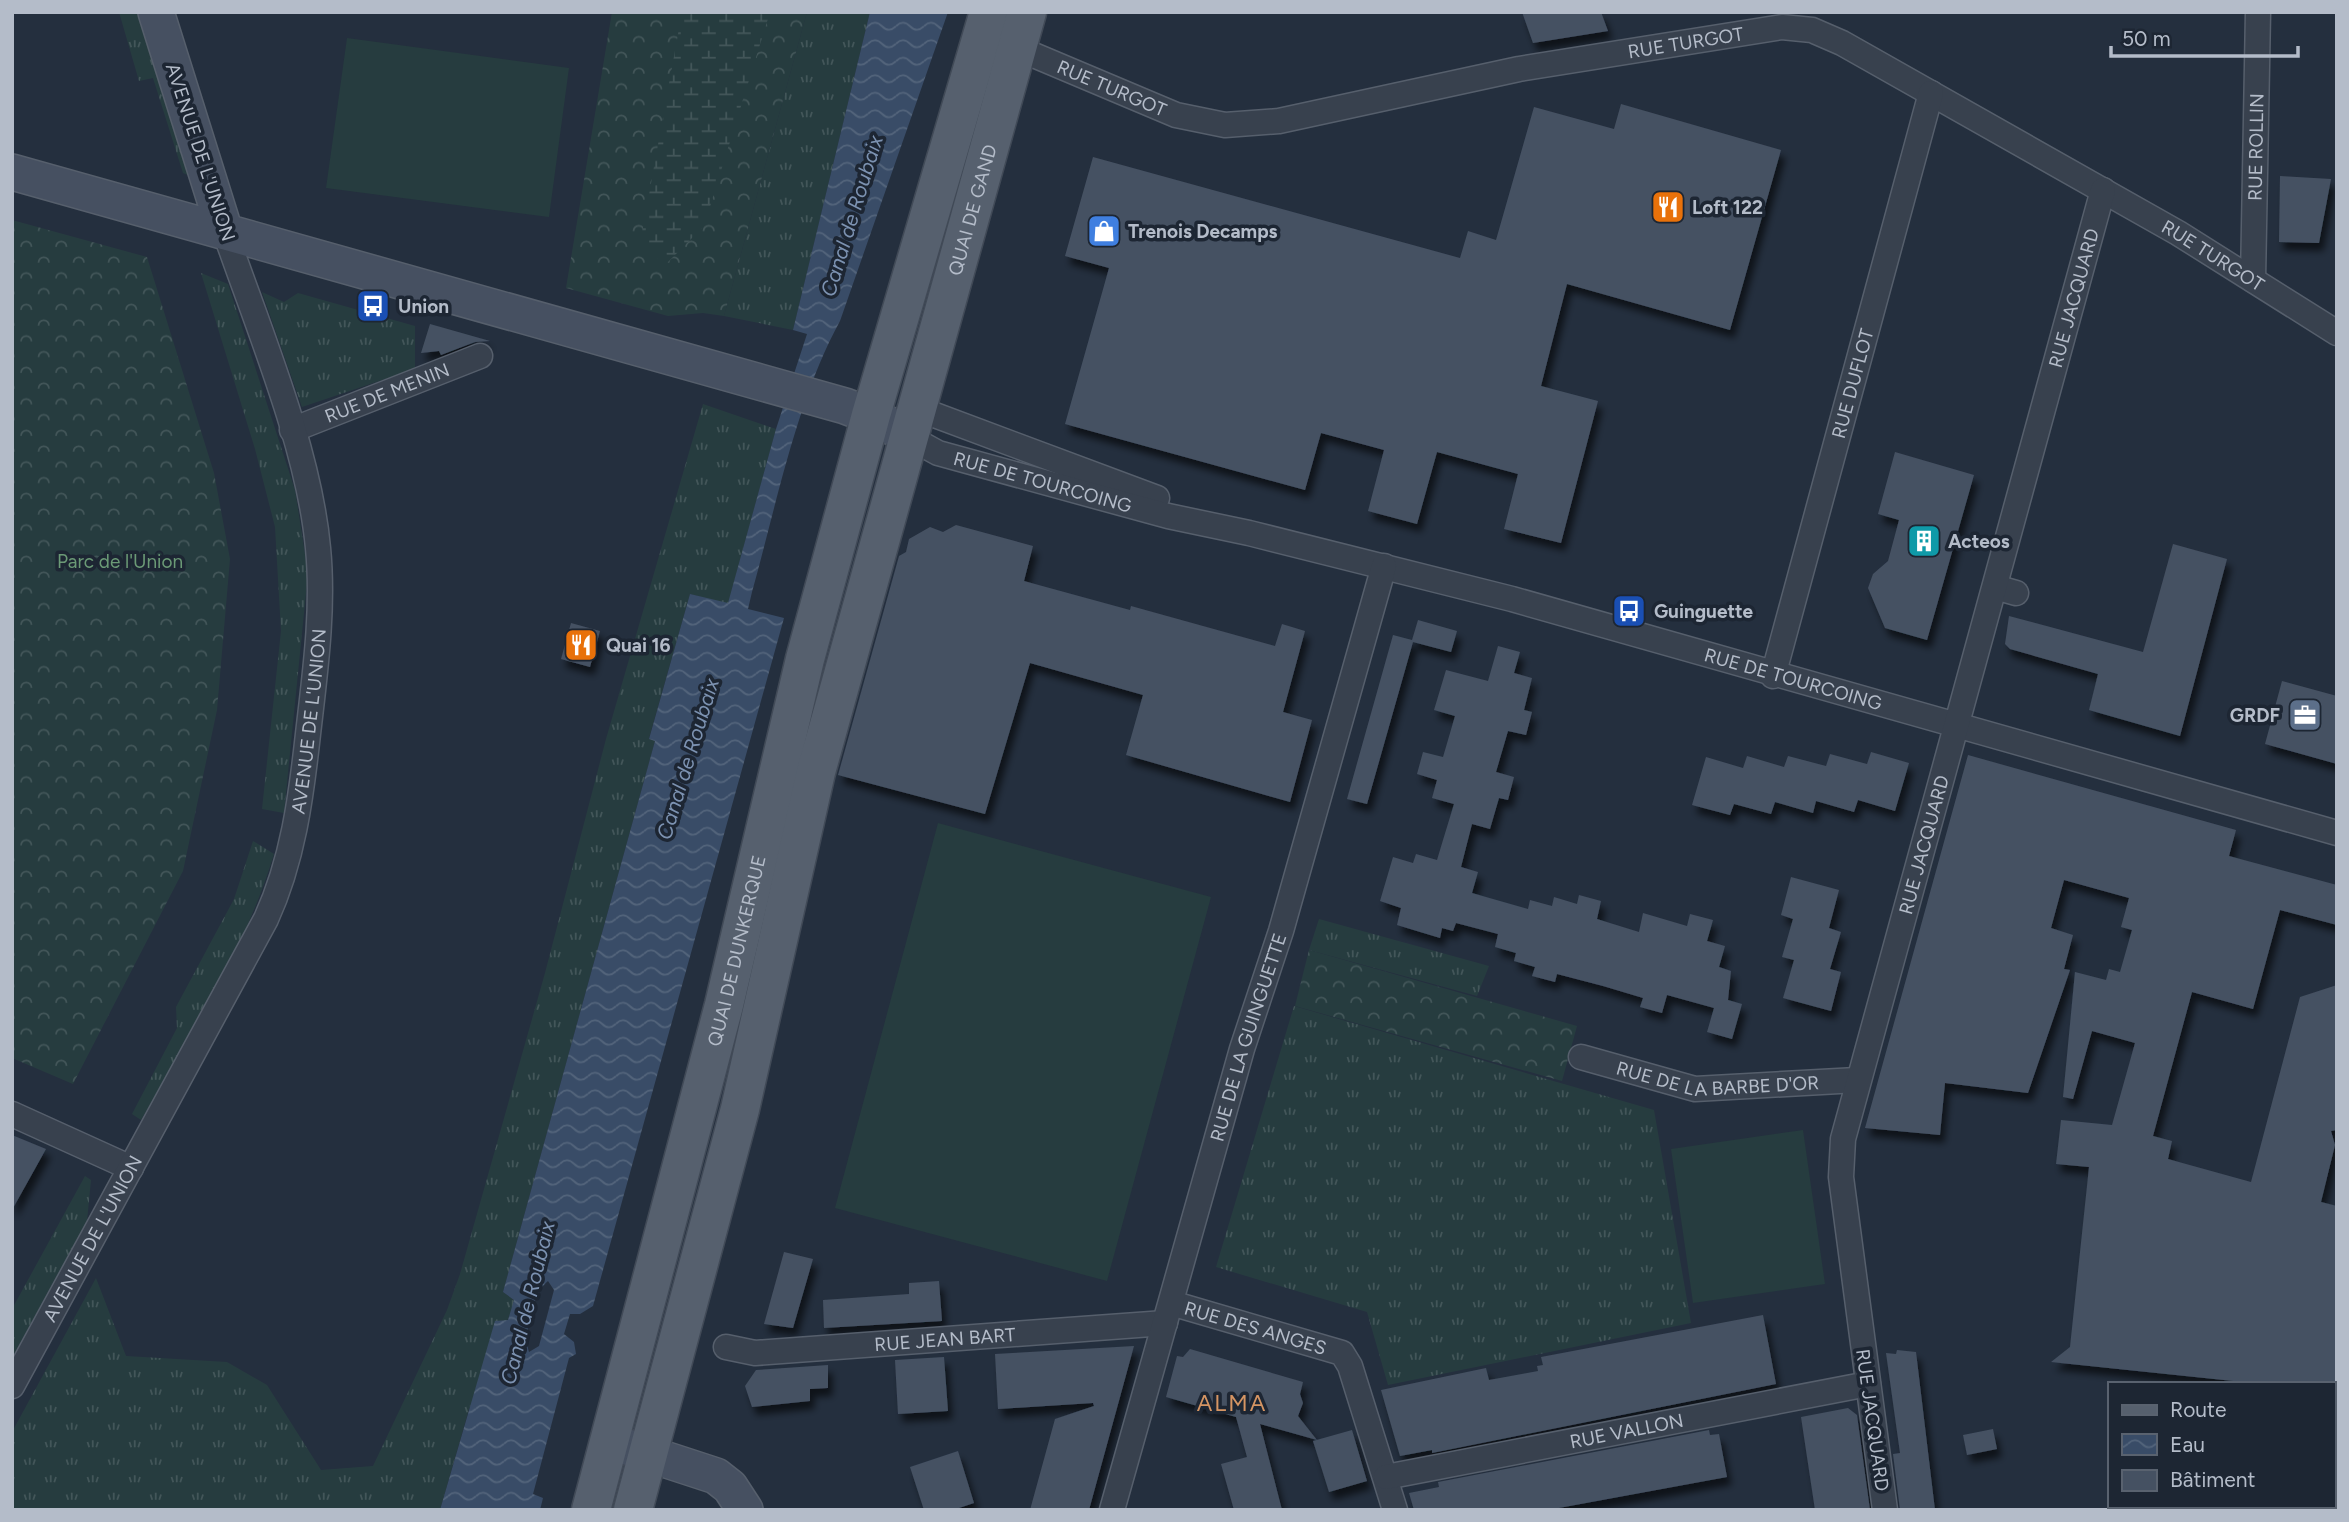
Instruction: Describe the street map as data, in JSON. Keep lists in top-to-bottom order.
{
  "streets": {
    "main road": ["QUAI DE GAND", "QUAI DE DUNKERQUE"],
    "street": [
      "RUE TURGOT",
      "RUE ROLLIN",
      "AVENUE DE L'UNION",
      "RUE JACQUARD",
      "RUE DUFLOT",
      "RUE DE MENIN",
      "RUE DE TOURCOING",
      "RUE DE LA GUINGUETTE",
      "RUE DE LA BARBE D'OR",
      "RUE DES ANGES",
      "RUE JEAN BART",
      "RUE VALLON"
    ]
  },
  "crossings": [
    ["RUE TURGOT", "RUE ROLLIN"],
    ["RUE TURGOT", "QUAI DE GAND"],
    ["RUE TURGOT", "RUE JACQUARD"],
    ["RUE TURGOT", "RUE DUFLOT"],
    ["AVENUE DE L'UNION", "RUE DE MENIN"],
    ["AVENUE DE L'UNION", "RUE DE TOURCOING"],
    ["QUAI DE GAND", "RUE DE TOURCOING"],
    ["QUAI DE GAND", "QUAI DE DUNKERQUE"],
    ["RUE JACQUARD", "RUE DE TOURCOING"],
    ["RUE JACQUARD", "RUE DE LA BARBE D'OR"],
    ["RUE JACQUARD", "RUE VALLON"],
    ["RUE DUFLOT", "RUE DE TOURCOING"],
    ["RUE DE TOURCOING", "QUAI DE DUNKERQUE"],
    ["RUE DE TOURCOING", "RUE DE LA GUINGUETTE"],
    ["RUE DE LA GUINGUETTE", "RUE DES ANGES"],
    ["RUE DE LA GUINGUETTE", "RUE JEAN BART"],
    ["RUE DES ANGES", "RUE JEAN BART"],
    ["RUE DES ANGES", "RUE VALLON"]
  ],
  "districts": ["ALMA"],
  "water": ["Canal de Roubaix"],
  "parks": ["Parc de l'Union"],
  "places": {
    "restaurant": ["Loft 122", "Quai 16"],
    "shop": ["Trenois Decamps"],
    "bus stop": ["Union", "Guinguette"],
    "building": ["Acteos"],
    "office": ["GRDF"]
  },
  "legend": ["Route", "Eau", "Bâtiment"],
  "scale_bar": "50 m"
}
